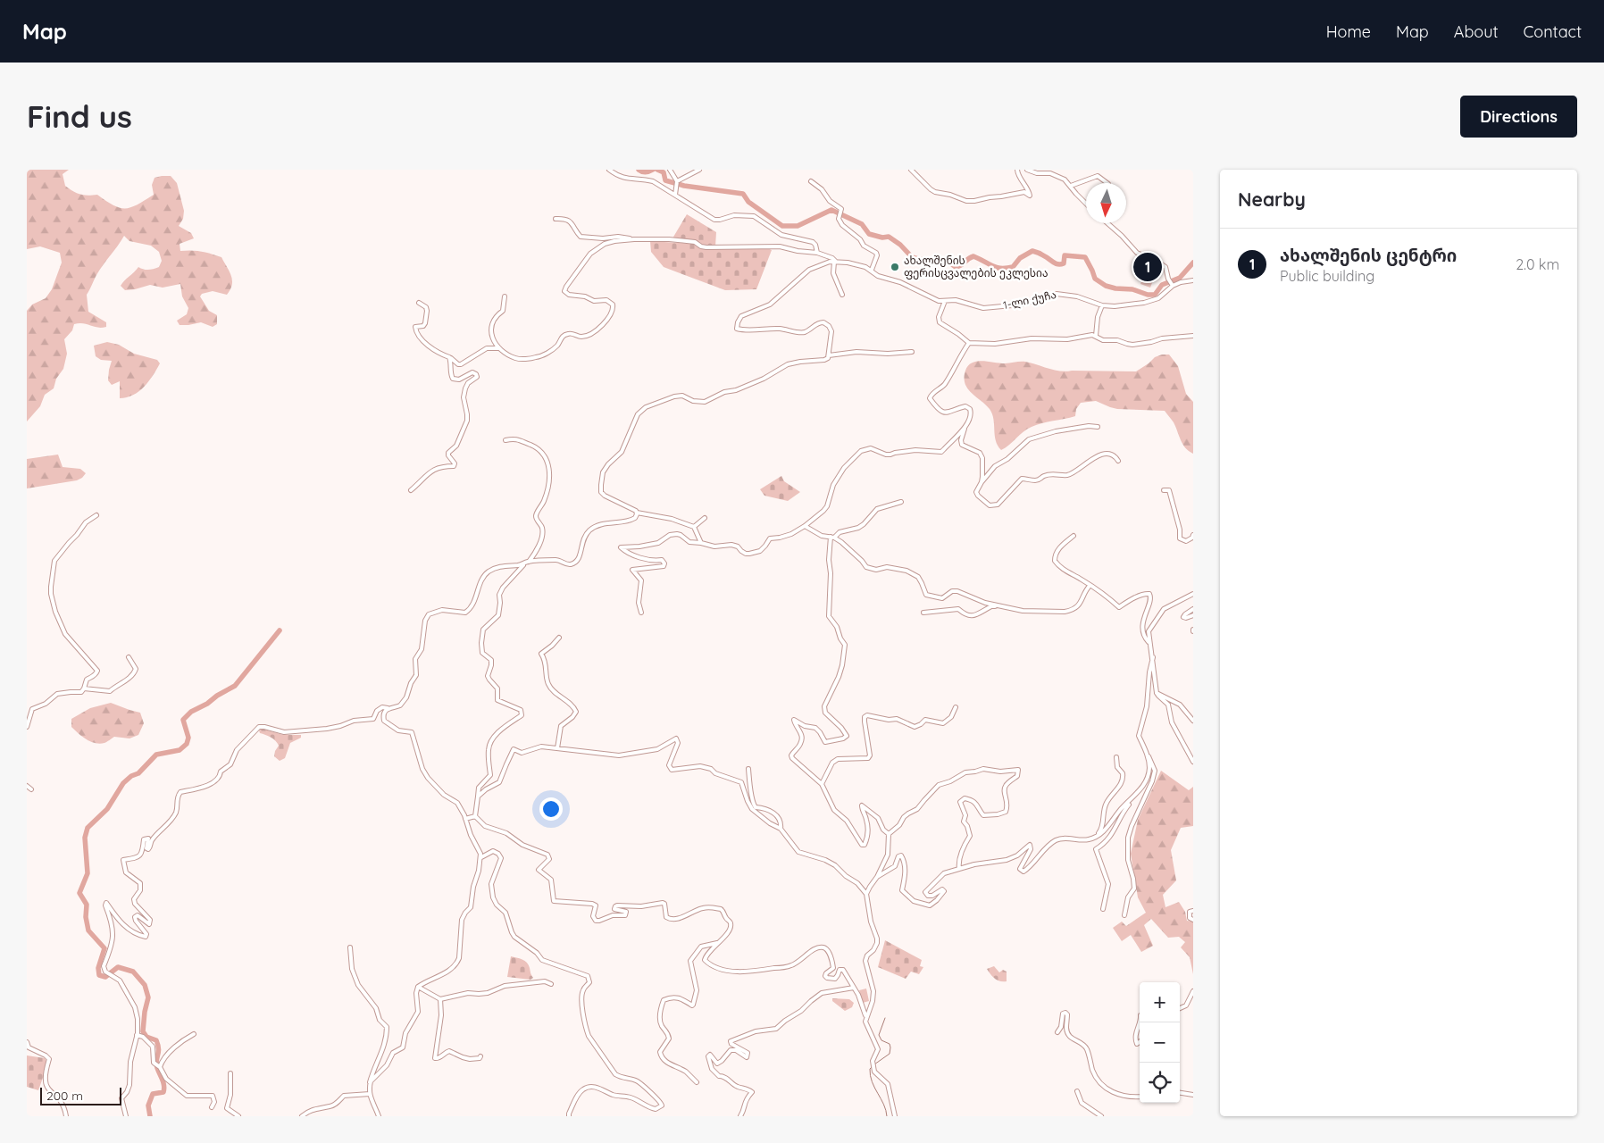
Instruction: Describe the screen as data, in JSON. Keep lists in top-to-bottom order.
{
  "streets": {
    "street": ["1-ლი ქუჩა"]
  },
  "places": ["ახალშენის ფერისცვალების ეკლესია"],
  "scale_bar": "200 m",
  "north": "bottom",
  "page": {
    "header": "Map",
    "nav": [
      "Home",
      "Map",
      "About",
      "Contact"
    ],
    "buttons": "Directions",
    "title": "Find us",
    "heading": "Nearby",
    "list": [
      {
        "mark": "1",
        "name": "ახალშენის ცენტრი",
        "note": "Public building",
        "value": "2.0 km"
      }
    ],
    "pins": "1",
    "map_buttons": ["+", "−"],
    "scale": "200 m"
  }
}
